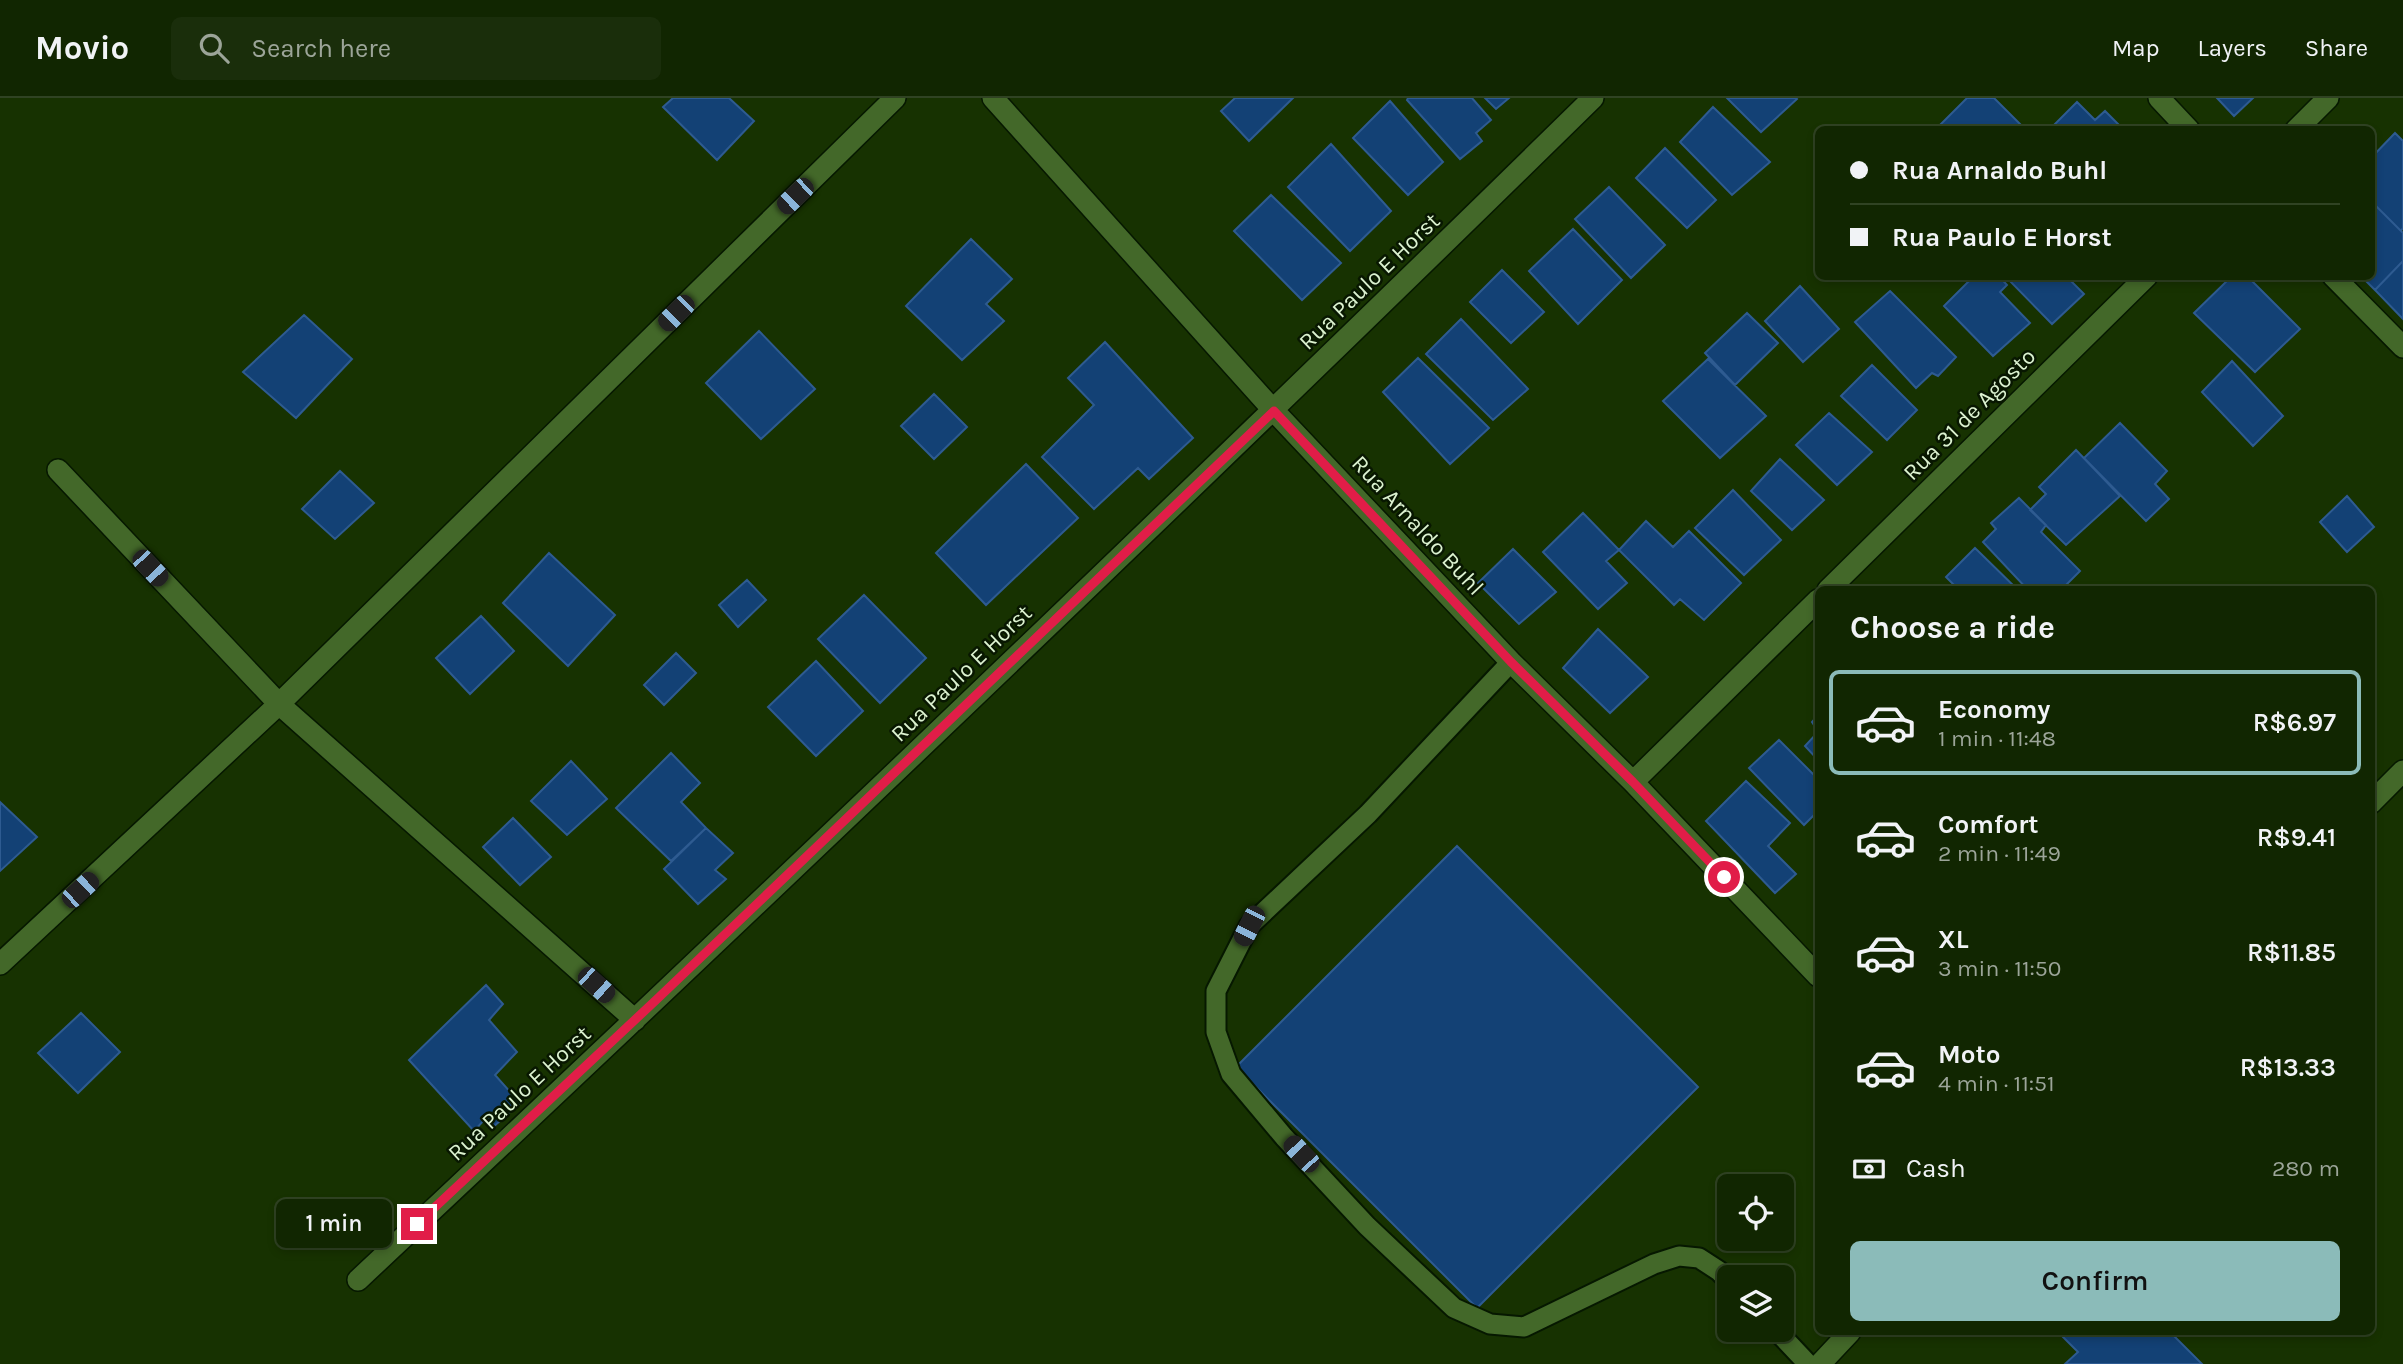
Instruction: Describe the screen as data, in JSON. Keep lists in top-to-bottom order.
{
  "streets": {
    "street": ["Rua Paulo E Horst", "Rua 31 de Agosto", "Rua Arnaldo Buhl"]
  },
  "crossings": [
    ["Rua Paulo E Horst", "Rua Arnaldo Buhl"]
  ],
  "page": {
    "header": "Movio",
    "search": "Search here",
    "nav": ["Map", "Layers", "Share"],
    "banner": ["Rua Arnaldo Buhl", "Rua Paulo E Horst"],
    "heading": "Choose a ride",
    "list": [
      {
        "name": "Economy",
        "note": "1 min · 11:48",
        "value": "R$6.97"
      },
      {
        "name": "Comfort",
        "note": "2 min · 11:49",
        "value": "R$9.41"
      },
      {
        "name": "XL",
        "note": "3 min · 11:50",
        "value": "R$11.85"
      },
      {
        "name": "Moto",
        "note": "4 min · 11:51",
        "value": "R$13.33"
      }
    ],
    "pay": ["Cash", "280 m"],
    "bubble": "1 min",
    "buttons": "Confirm"
  }
}
